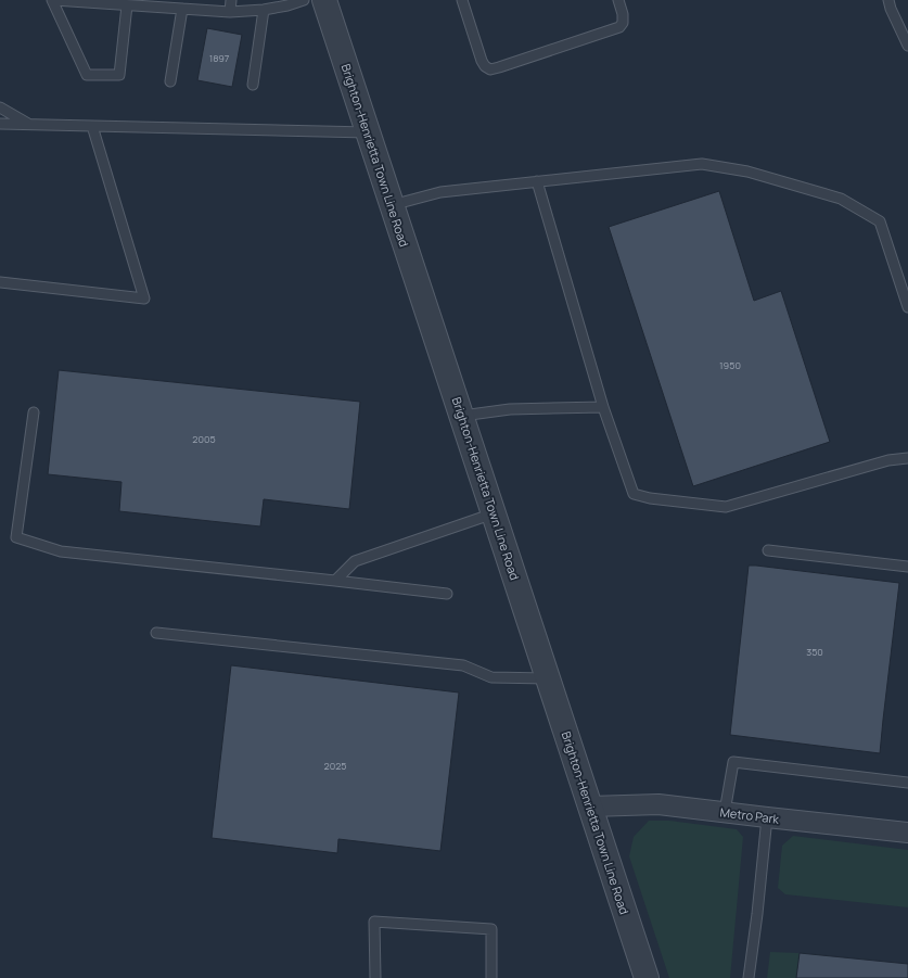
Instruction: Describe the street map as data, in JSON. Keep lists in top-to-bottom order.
{
  "streets": {
    "street": ["Brighton-Henrietta Town Line Road", "Metro Park"]
  },
  "crossings": [
    ["Brighton-Henrietta Town Line Road", "Metro Park"]
  ],
  "house_numbers": [
    "1897",
    "1950",
    "2005",
    "350",
    "2025"
  ]
}
